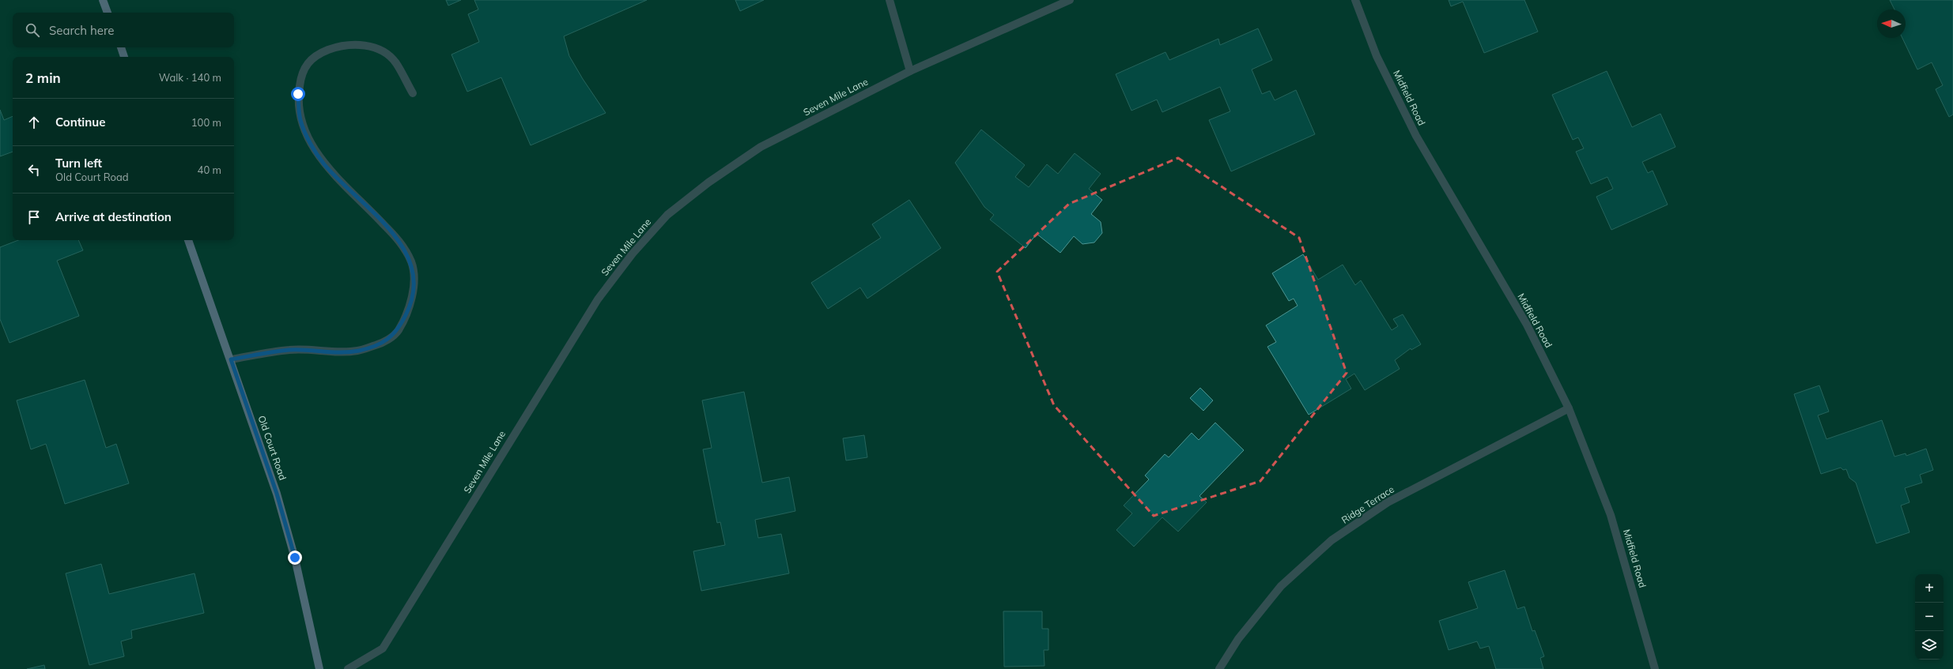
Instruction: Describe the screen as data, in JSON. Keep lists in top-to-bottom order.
{
  "streets": {
    "main road": ["Old Court Road"],
    "street": ["Seven Mile Lane", "Midfield Road", "Ridge Terrace"]
  },
  "crossings": [
    ["Midfield Road", "Ridge Terrace"]
  ],
  "north": "left",
  "page": {
    "search": "Search here",
    "heading": ["2 min", "Walk · 140 m"],
    "list": [
      ["Continue", "100 m"],
      ["Turn left", "Old Court Road", "40 m"],
      "Arrive at destination"
    ],
    "map_buttons": ["+", "−"]
  }
}
